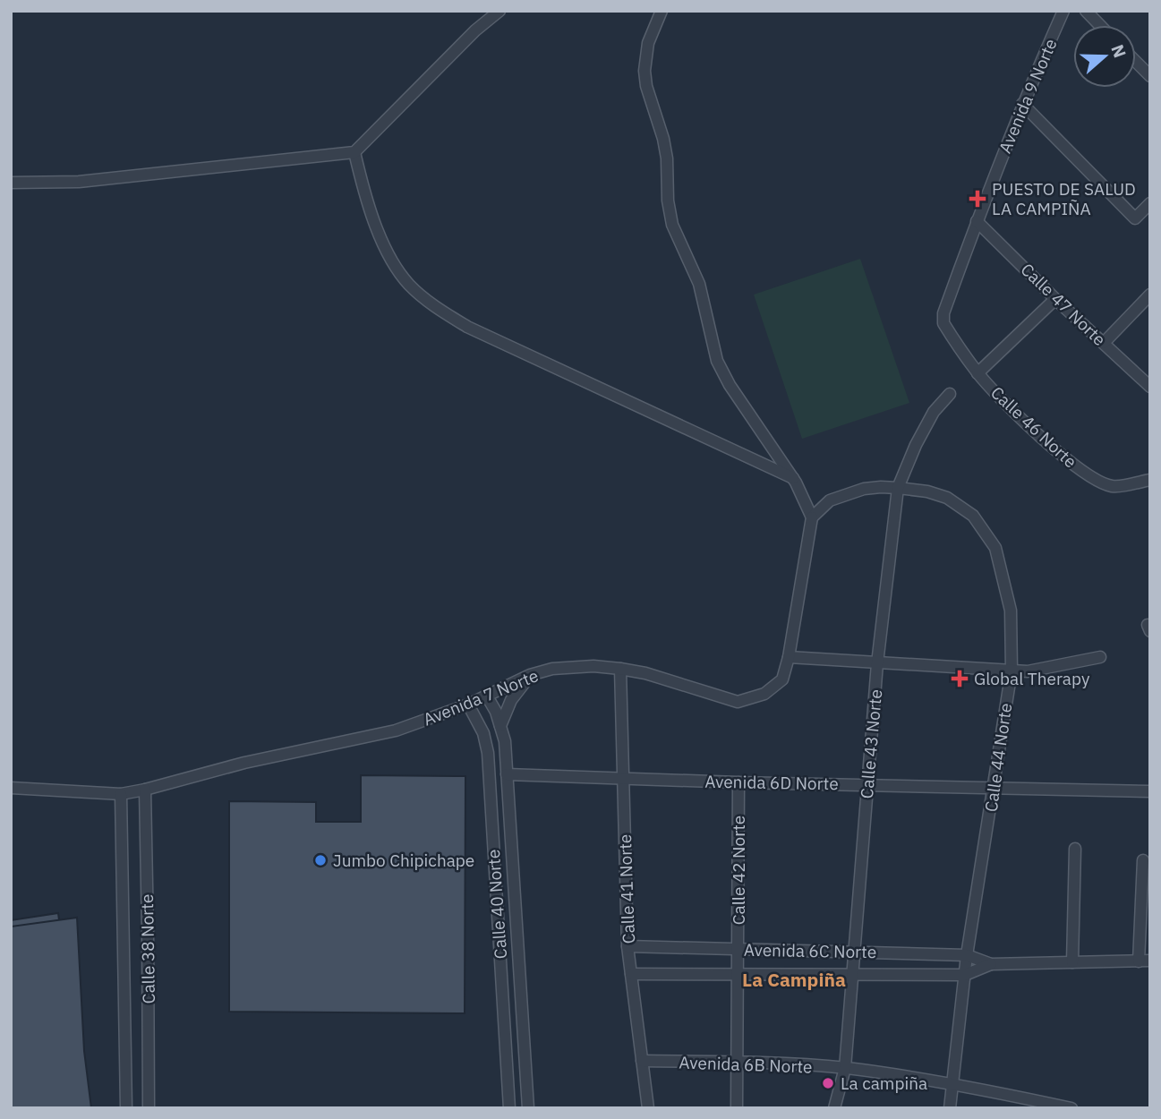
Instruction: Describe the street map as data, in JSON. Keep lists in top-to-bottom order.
{
  "streets": {
    "street": [
      "Avenida 9 Norte",
      "Calle 47 Norte",
      "Calle 46 Norte",
      "Avenida 7 Norte",
      "Calle 43 Norte",
      "Calle 44 Norte",
      "Avenida 6D Norte",
      "Calle 42 Norte",
      "Calle 41 Norte",
      "Calle 40 Norte",
      "Calle 38 Norte",
      "Avenida 6C Norte",
      "Avenida 6B Norte"
    ]
  },
  "crossings": [
    ["Avenida 9 Norte", "Calle 47 Norte"],
    ["Avenida 9 Norte", "Calle 46 Norte"],
    ["Avenida 7 Norte", "Calle 44 Norte"],
    ["Avenida 7 Norte", "Calle 41 Norte"],
    ["Avenida 7 Norte", "Calle 40 Norte"],
    ["Avenida 7 Norte", "Calle 38 Norte"],
    ["Calle 43 Norte", "Calle 44 Norte"],
    ["Calle 43 Norte", "Avenida 6D Norte"],
    ["Calle 43 Norte", "Avenida 6C Norte"],
    ["Calle 43 Norte", "Avenida 6B Norte"],
    ["Calle 44 Norte", "Avenida 6D Norte"],
    ["Calle 44 Norte", "Avenida 6C Norte"],
    ["Calle 44 Norte", "Avenida 6B Norte"],
    ["Avenida 6D Norte", "Calle 42 Norte"],
    ["Avenida 6D Norte", "Calle 41 Norte"],
    ["Avenida 6D Norte", "Calle 40 Norte"],
    ["Calle 42 Norte", "Avenida 6C Norte"],
    ["Calle 42 Norte", "Avenida 6B Norte"],
    ["Calle 41 Norte", "Avenida 6C Norte"],
    ["Calle 41 Norte", "Avenida 6B Norte"]
  ],
  "districts": ["La Campiña"],
  "places": {
    "health": ["PUESTO DE SALUD LA CAMPIÑA", "Global Therapy"],
    "other": ["Jumbo Chipichape", "La campiña"]
  },
  "north": "right"
}
